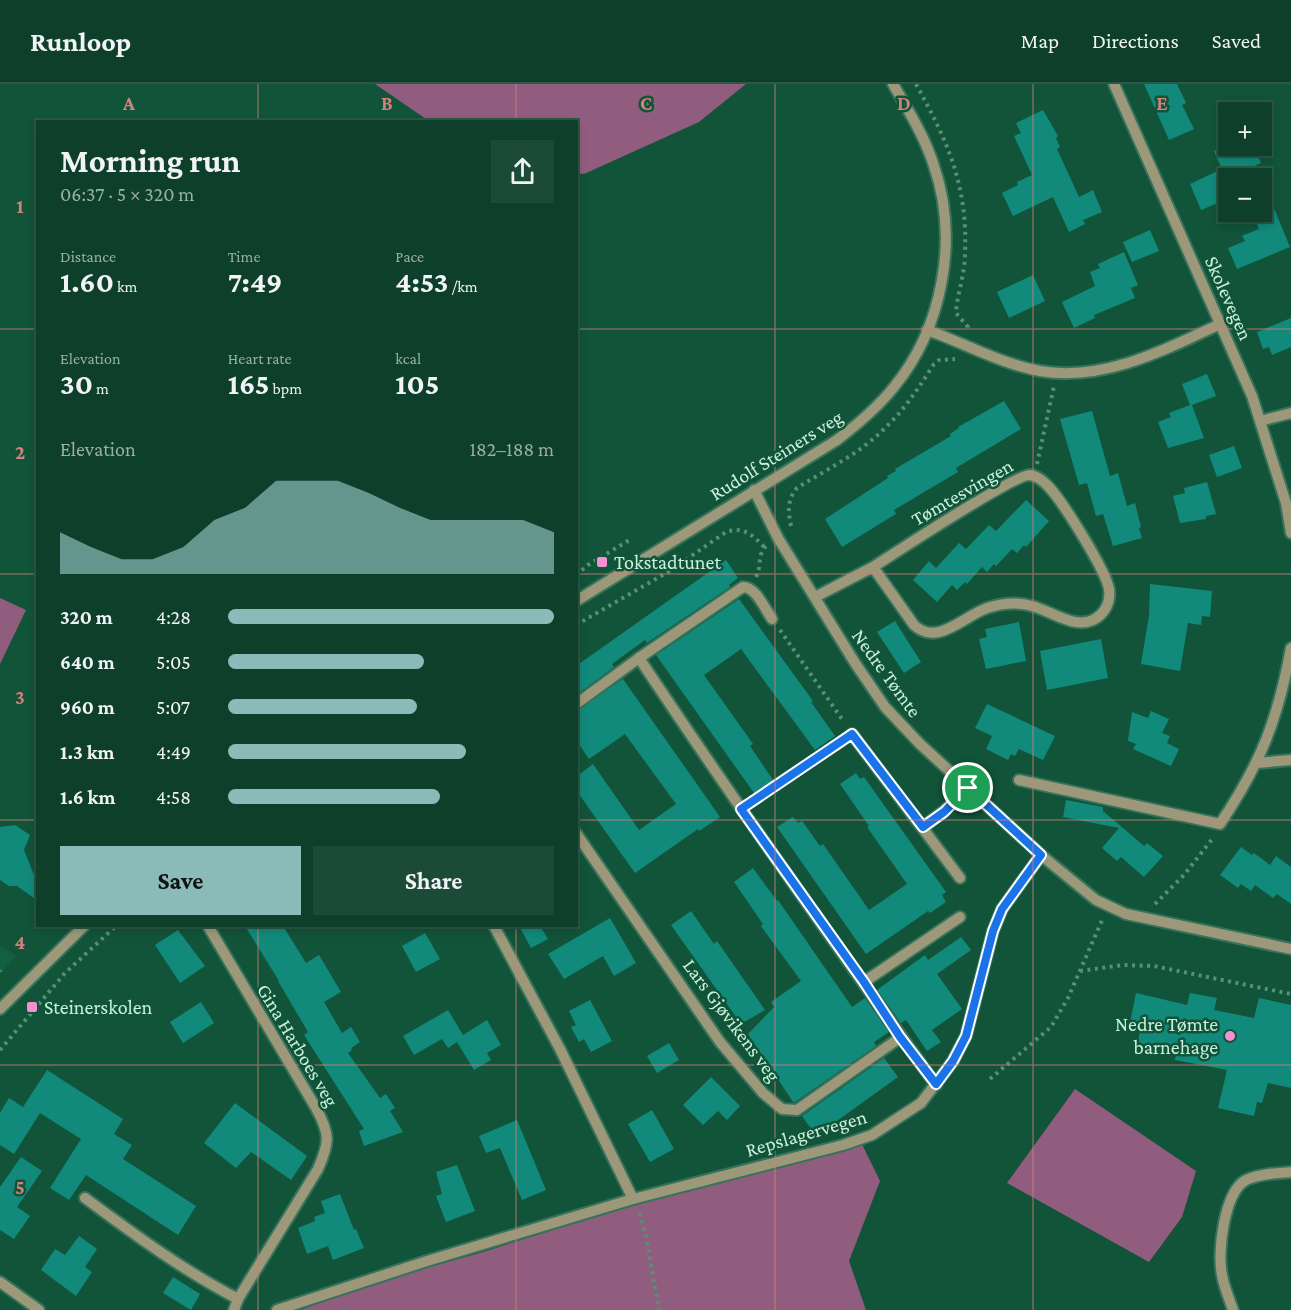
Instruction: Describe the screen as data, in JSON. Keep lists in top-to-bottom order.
{
  "streets": {
    "street": [
      "Skolevegen",
      "Rudolf Steiners veg",
      "Tømtesvingen",
      "Nedre Tømte",
      "Lars Gjøvikens veg",
      "Gina Harboes veg",
      "Repslagervegen"
    ]
  },
  "crossings": [
    ["Rudolf Steiners veg", "Nedre Tømte"],
    ["Tømtesvingen", "Nedre Tømte"],
    ["Nedre Tømte", "Repslagervegen"]
  ],
  "places": {
    "transit": ["Tokstadtunet", "Steinerskolen"],
    "other": ["Nedre Tømte barnehage"]
  },
  "page": {
    "header": "Runloop",
    "nav": ["Map", "Directions", "Saved"],
    "map_buttons": ["+", "−"],
    "heading": ["Morning run", "06:37 · 5 × 320 m"],
    "stats": [
      ["Distance", "1.60 km"],
      ["Time", "7:49"],
      ["Pace", "4:53 /km"],
      ["Elevation", "30 m"],
      ["Heart rate", "165 bpm"],
      ["kcal", "105"]
    ],
    "chart": ["Elevation", "182–188 m"],
    "list": [
      {
        "name": "320 m",
        "note": "4:28"
      },
      {
        "name": "640 m",
        "note": "5:05"
      },
      {
        "name": "960 m",
        "note": "5:07"
      },
      {
        "name": "1.3 km",
        "note": "4:49"
      },
      {
        "name": "1.6 km",
        "note": "4:58"
      }
    ],
    "buttons": ["Save", "Share"]
  },
  "grid": {
    "columns": [
      "A",
      "B",
      "C",
      "D",
      "E"
    ],
    "rows": [
      "1",
      "2",
      "3",
      "4",
      "5"
    ]
  }
}
